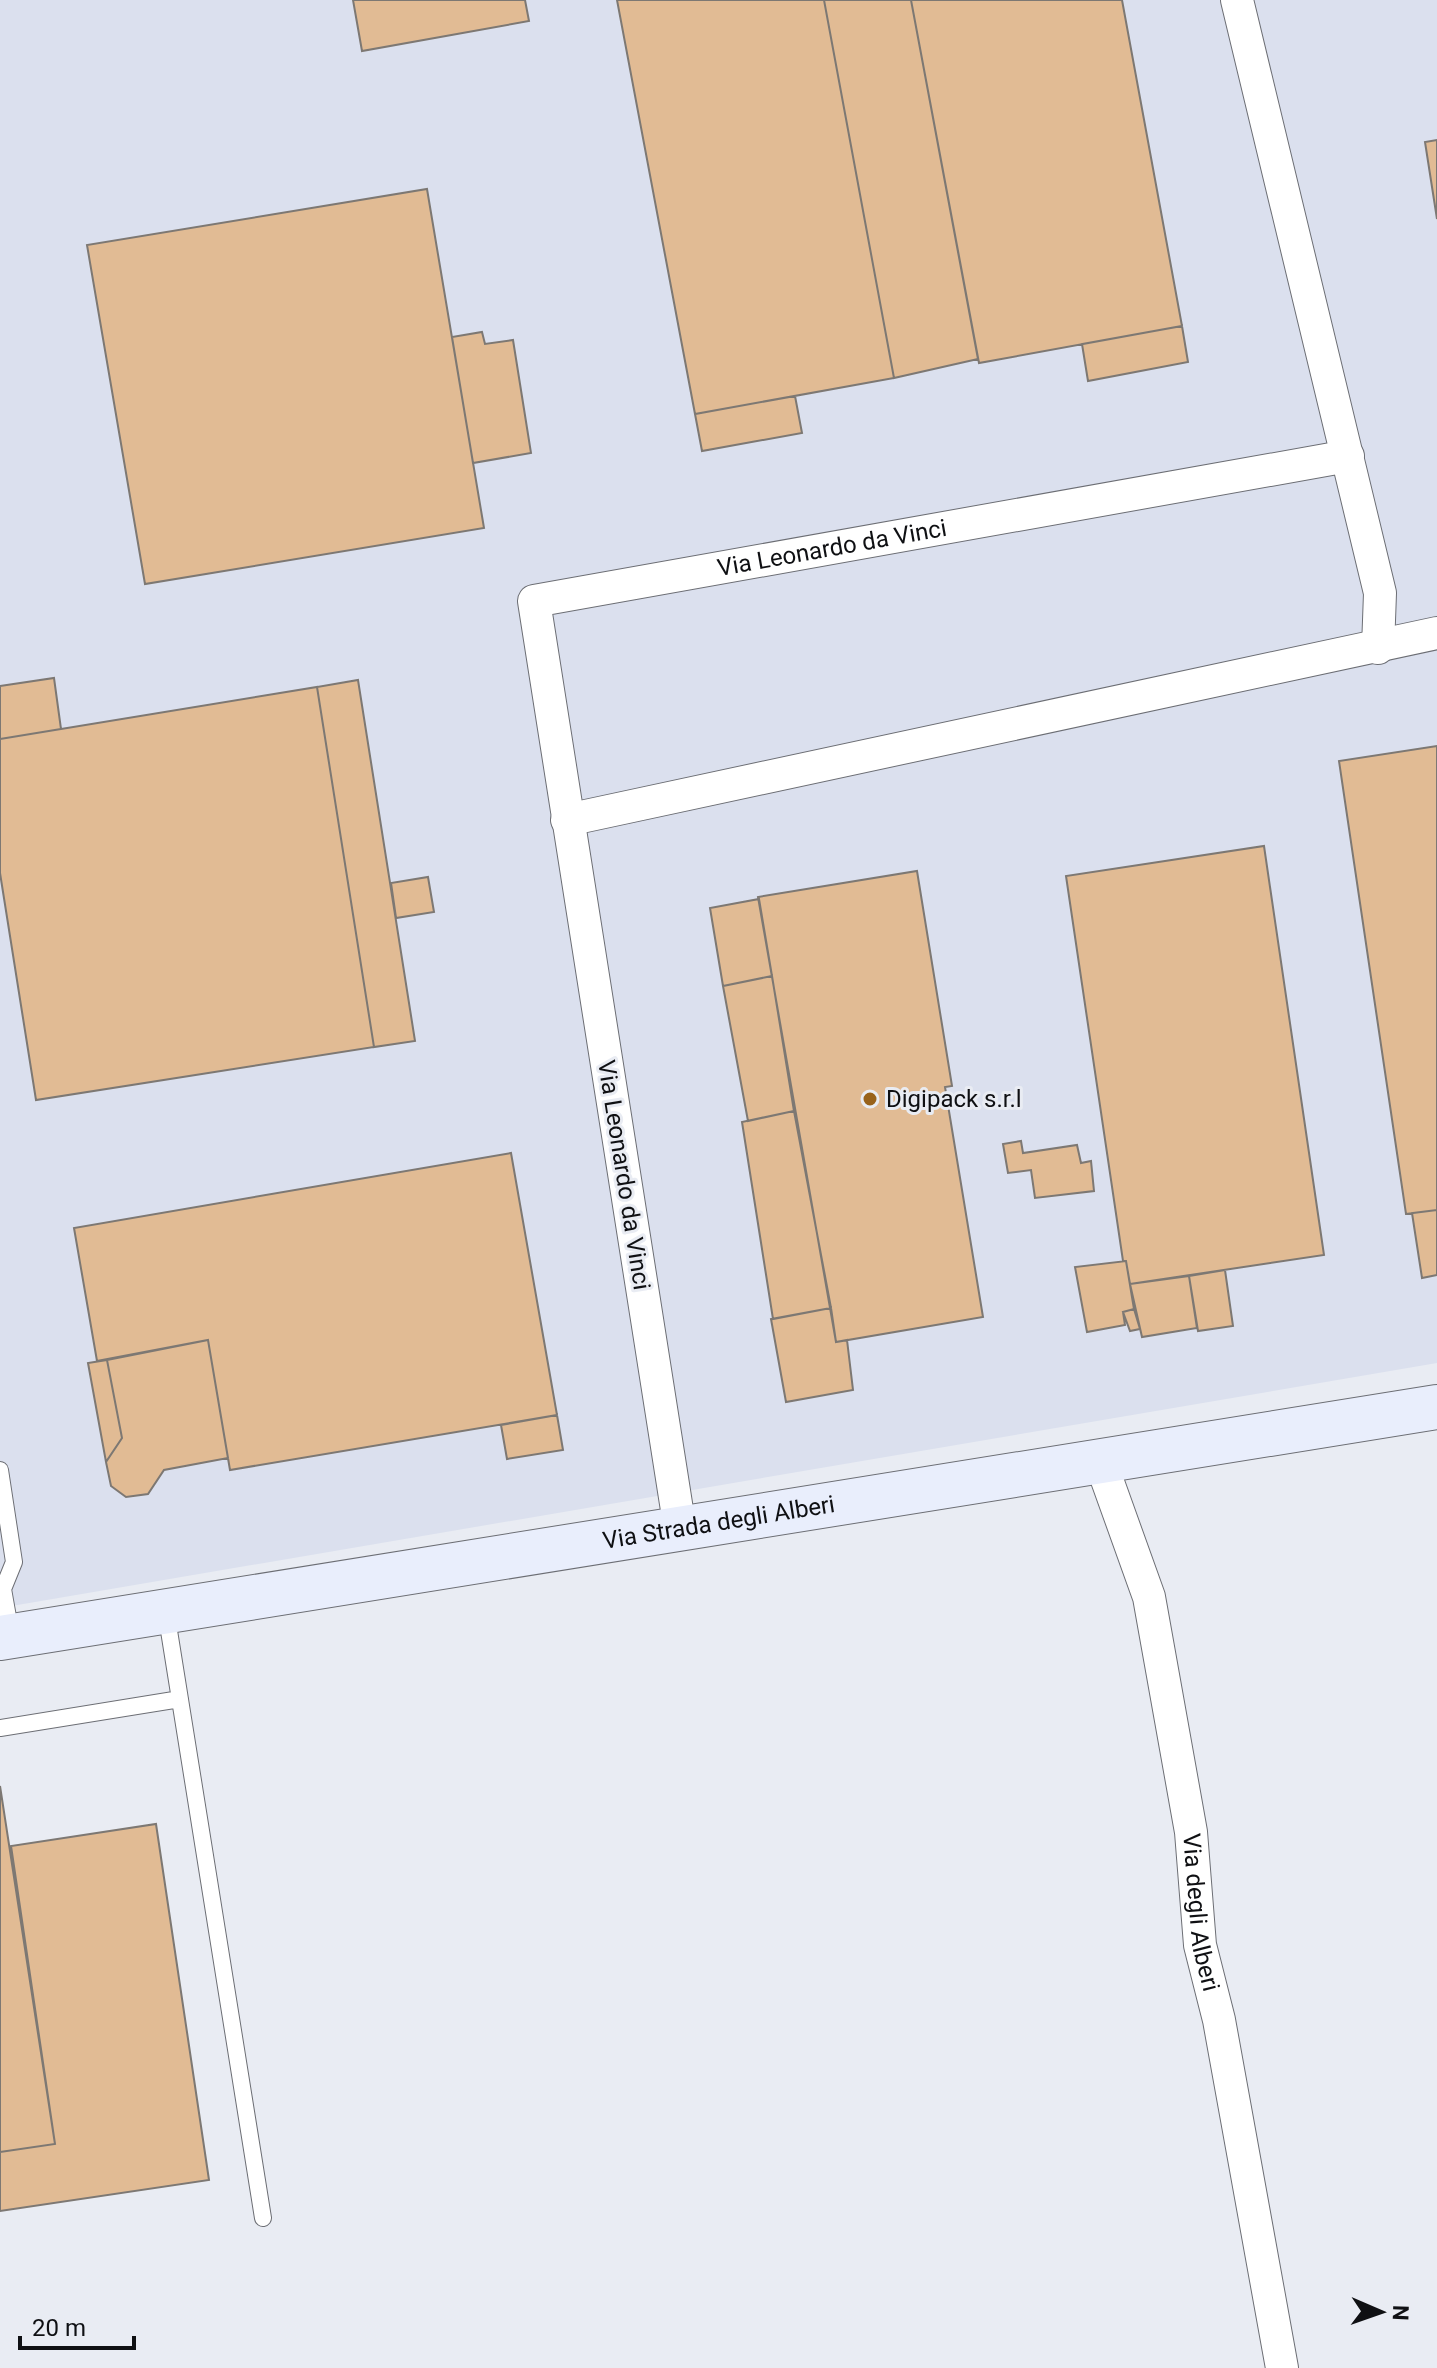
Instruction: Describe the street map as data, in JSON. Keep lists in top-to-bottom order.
{
  "streets": {
    "main road": ["Via Strada degli Alberi"],
    "street": ["Via Leonardo da Vinci", "Via degli Alberi"]
  },
  "crossings": [
    ["Via Leonardo da Vinci", "Via Strada degli Alberi"],
    ["Via Strada degli Alberi", "Via degli Alberi"]
  ],
  "places": ["Digipack s.r.l"],
  "scale_bar": "20 m",
  "north": "right"
}
